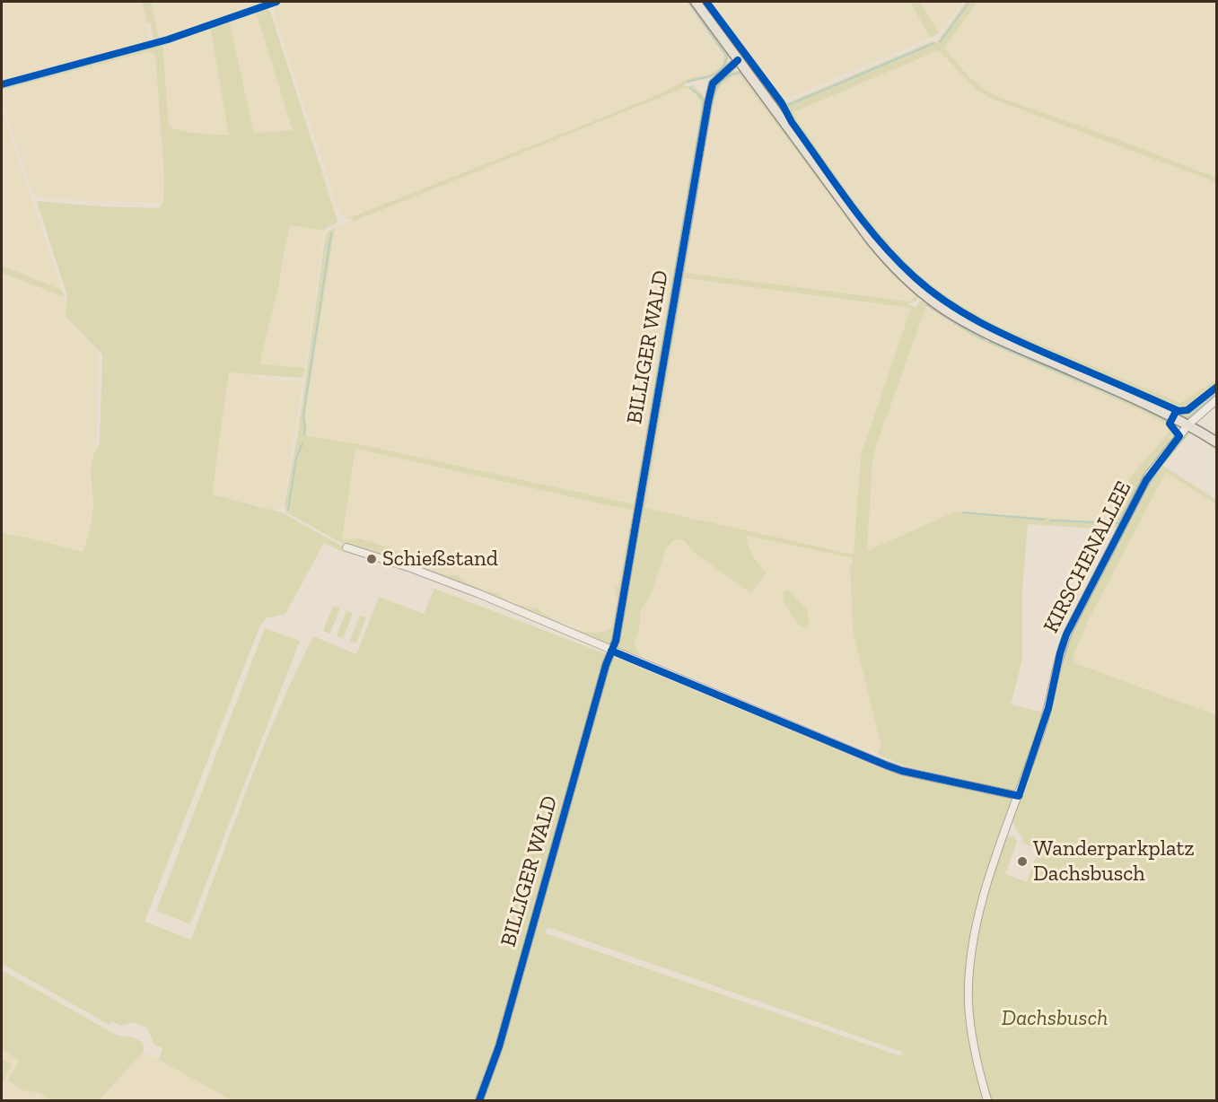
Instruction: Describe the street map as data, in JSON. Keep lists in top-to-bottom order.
{
  "streets": {
    "street": ["BILLIGER WALD", "KIRSCHENALLEE"]
  },
  "parks": ["Dachsbusch"],
  "places": ["Schießstand", "Wanderparkplatz Dachsbusch"]
}
